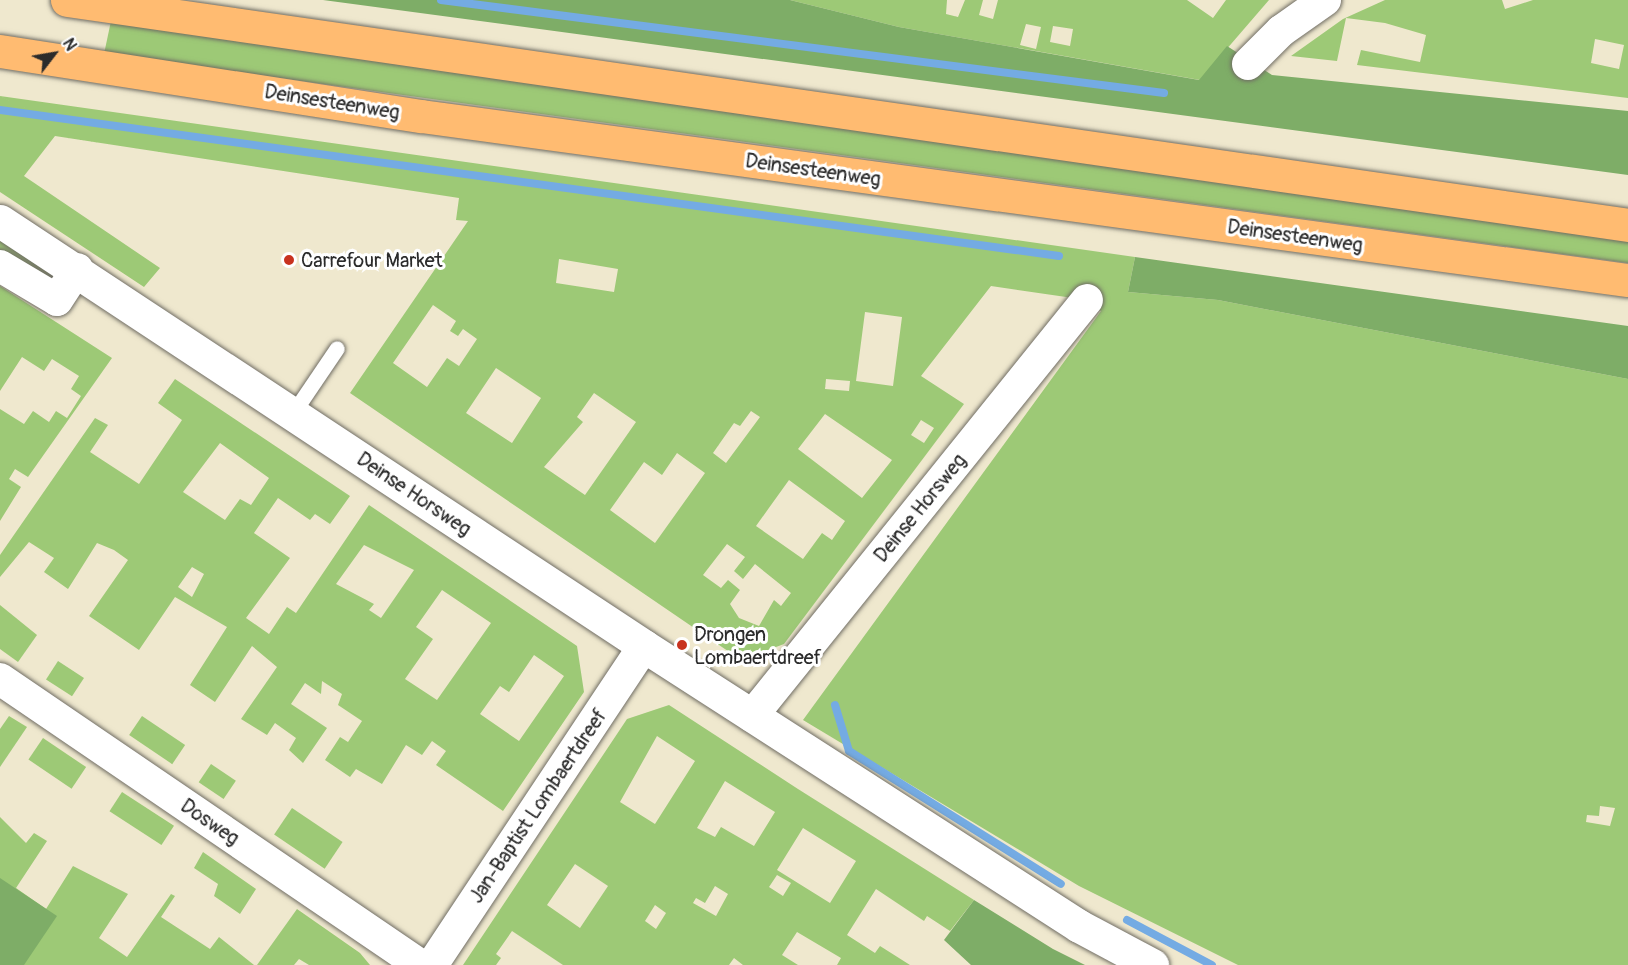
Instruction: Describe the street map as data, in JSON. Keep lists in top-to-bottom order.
{
  "streets": {
    "highway": ["Deinsesteenweg"],
    "street": ["Deinse Horsweg", "Jan-Baptist Lombaertdreef", "Dosweg"]
  },
  "crossings": [
    ["Deinse Horsweg", "Jan-Baptist Lombaertdreef"]
  ],
  "places": ["Carrefour Market", "Drongen Lombaertdreef"],
  "north": "top right"
}
